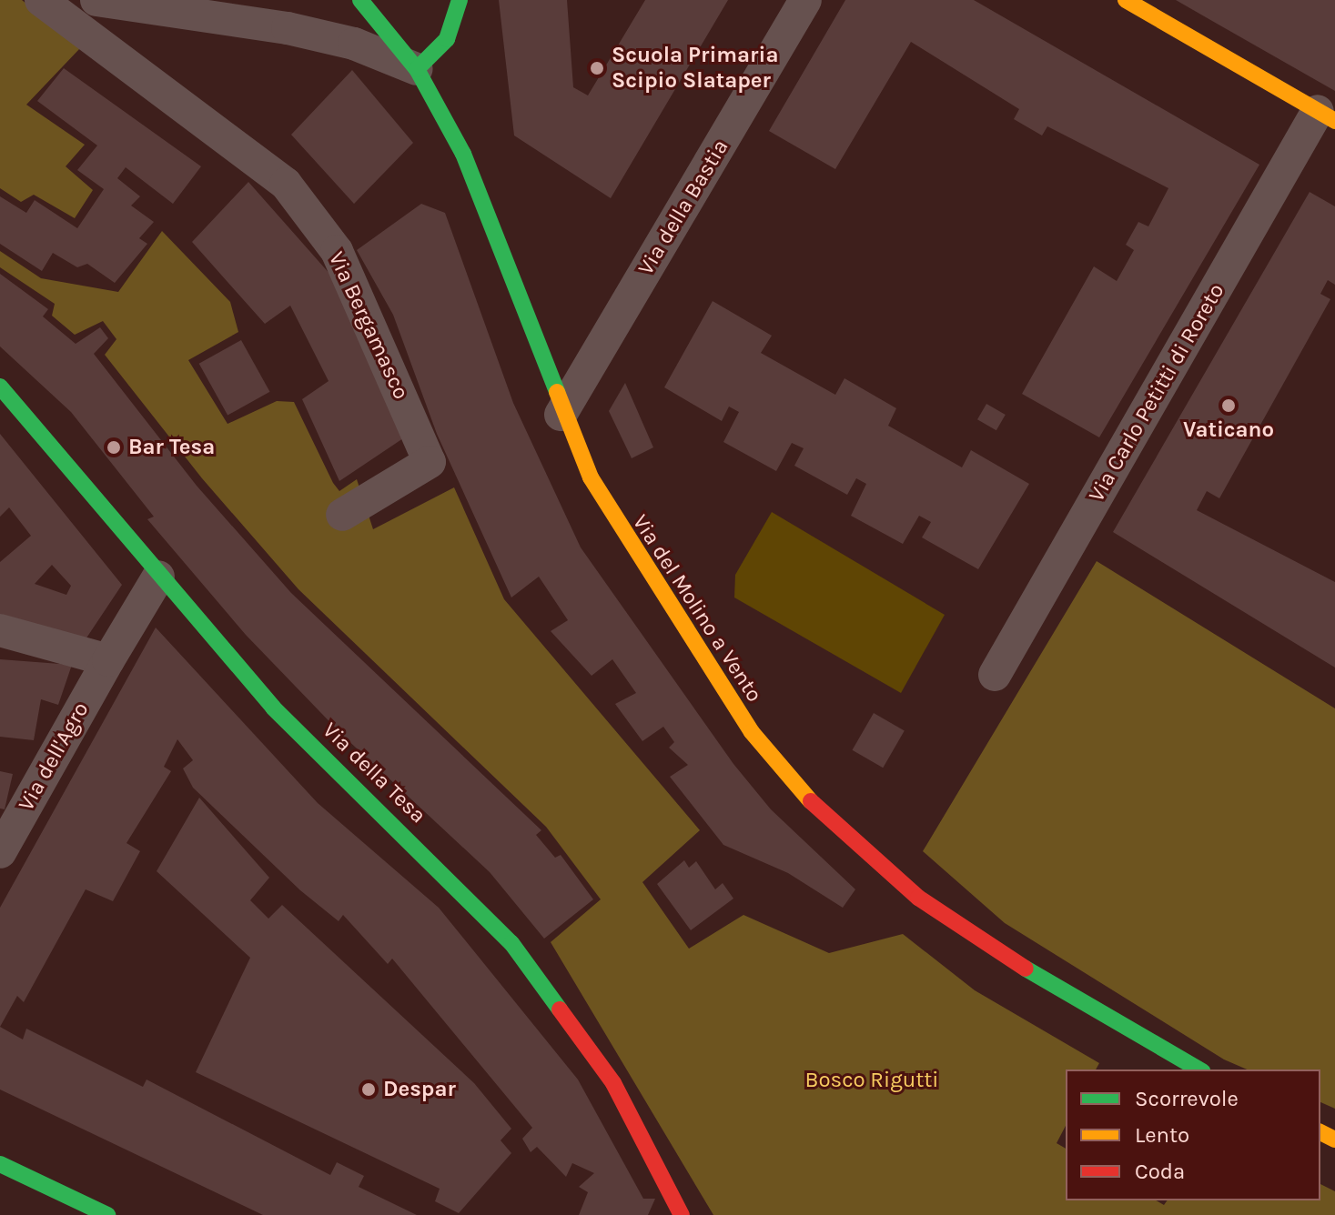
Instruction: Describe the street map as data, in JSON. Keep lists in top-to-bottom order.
{
  "streets": {
    "main road": ["Via del Molino a Vento", "Via della Tesa"],
    "street": [
      "Via della Bastia",
      "Via Bergamasco",
      "Via Carlo Petitti di Roreto",
      "Via dell'Agro"
    ]
  },
  "crossings": [
    ["Via della Bastia", "Via del Molino a Vento"],
    ["Via dell'Agro", "Via della Tesa"]
  ],
  "parks": ["Bosco Rigutti"],
  "places": [
    "Scuola Primaria Scipio Slataper",
    "Vaticano",
    "Bar Tesa",
    "Despar"
  ],
  "legend": ["Scorrevole", "Lento", "Coda"]
}
